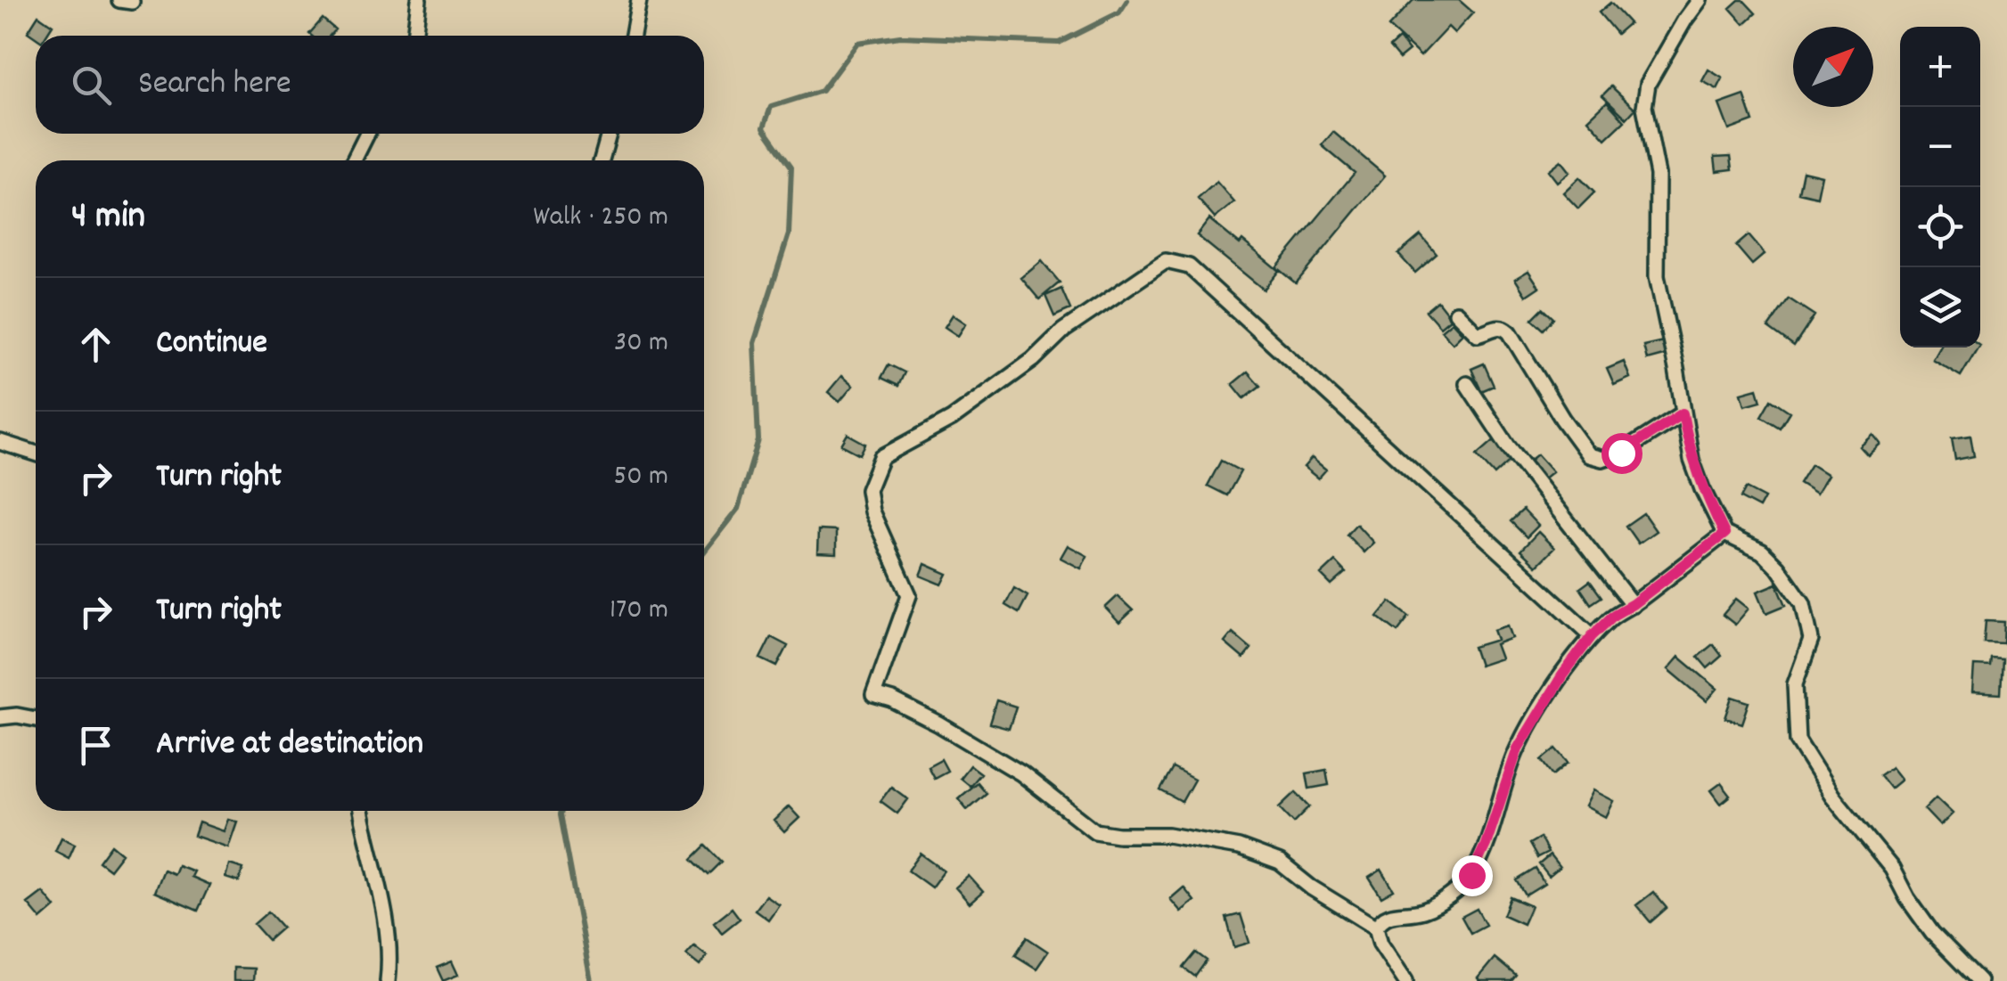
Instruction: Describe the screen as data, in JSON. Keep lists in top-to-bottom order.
{
  "north": "top right",
  "page": {
    "map_buttons": ["+", "−"],
    "search": "Search here",
    "heading": ["4 min", "Walk · 250 m"],
    "list": [
      ["Continue", "30 m"],
      ["Turn right", "50 m"],
      ["Turn right", "170 m"],
      "Arrive at destination"
    ]
  }
}
